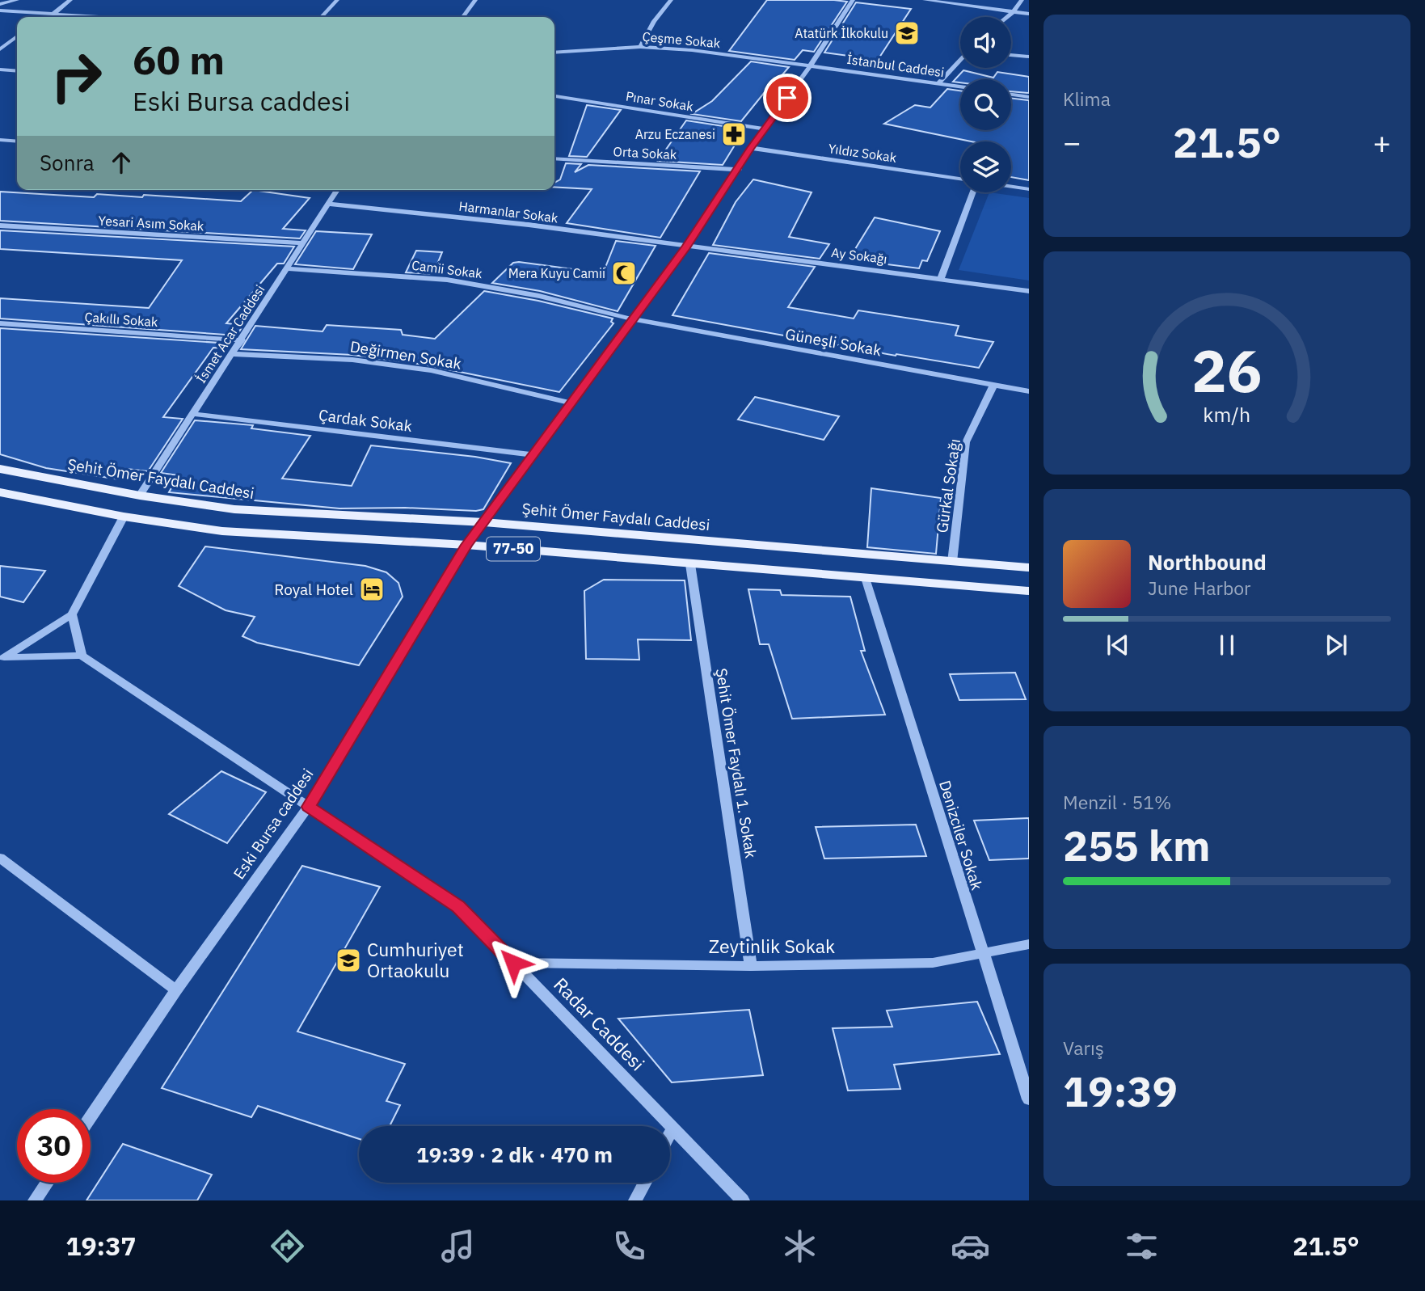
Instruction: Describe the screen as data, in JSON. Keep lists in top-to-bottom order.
{
  "streets": {
    "main road": ["Şehit Ömer Faydalı Caddesi", "77-50"],
    "street": [
      "Çeşme Sokak",
      "İstanbul Caddesi",
      "Pınar Sokak",
      "Orta Sokak",
      "Yıldız Sokak",
      "Harmanlar Sokak",
      "Yesari Asım Sokak",
      "Ay Sokağı",
      "Camii Sokak",
      "Çakıllı Sokak",
      "İsmet Acar Caddesi",
      "Güneşli Sokak",
      "Değirmen Sokak",
      "Çardak Sokak",
      "Gürkal Sokağı",
      "Şehit Ömer Faydalı 1. Sokak",
      "Eski Bursa caddesi",
      "Denizciler Sokak",
      "Zeytinlik Sokak",
      "Radar Caddesi"
    ]
  },
  "crossings": [
    ["Çeşme Sokak", "İstanbul Caddesi"],
    ["Çeşme Sokak", "Eski Bursa caddesi"],
    ["İstanbul Caddesi", "Eski Bursa caddesi"],
    ["Pınar Sokak", "Eski Bursa caddesi"],
    ["Orta Sokak", "Eski Bursa caddesi"],
    ["Yıldız Sokak", "Eski Bursa caddesi"],
    ["Harmanlar Sokak", "Ay Sokağı"],
    ["Harmanlar Sokak", "İsmet Acar Caddesi"],
    ["Harmanlar Sokak", "Eski Bursa caddesi"],
    ["Yesari Asım Sokak", "İsmet Acar Caddesi"],
    ["Ay Sokağı", "Eski Bursa caddesi"],
    ["Camii Sokak", "İsmet Acar Caddesi"],
    ["Camii Sokak", "Güneşli Sokak"],
    ["Camii Sokak", "Eski Bursa caddesi"],
    ["Çakıllı Sokak", "İsmet Acar Caddesi"],
    ["İsmet Acar Caddesi", "Değirmen Sokak"],
    ["İsmet Acar Caddesi", "Çardak Sokak"],
    ["İsmet Acar Caddesi", "Şehit Ömer Faydalı Caddesi"],
    ["Güneşli Sokak", "Gürkal Sokağı"],
    ["Güneşli Sokak", "Eski Bursa caddesi"],
    ["Değirmen Sokak", "Eski Bursa caddesi"],
    ["Çardak Sokak", "Eski Bursa caddesi"],
    ["Şehit Ömer Faydalı Caddesi", "Gürkal Sokağı"],
    ["Şehit Ömer Faydalı Caddesi", "Eski Bursa caddesi"],
    ["77-50", "Şehit Ömer Faydalı 1. Sokak"],
    ["77-50", "Eski Bursa caddesi"],
    ["77-50", "Denizciler Sokak"],
    ["Şehit Ömer Faydalı 1. Sokak", "Zeytinlik Sokak"],
    ["Eski Bursa caddesi", "Radar Caddesi"],
    ["Denizciler Sokak", "Zeytinlik Sokak"],
    ["Zeytinlik Sokak", "Radar Caddesi"]
  ],
  "places": {
    "school or university": ["Atatürk İlkokulu", "Cumhuriyet Ortaokulu"],
    "pharmacy": ["Arzu Eczanesi"],
    "mosque": ["Mera Kuyu Camii"],
    "hotel": ["Royal Hotel"]
  },
  "page": {
    "tile": [
      "Klima",
      ["Menzil · 51%", "255 km"],
      ["Varış", "19:39"]
    ],
    "turn": ["60 m", "Eski Bursa caddesi"],
    "heat": ["−", "21.5°", "+"],
    "then": "Sonra",
    "song": ["Northbound", "June Harbor"],
    "limit": "30",
    "trip": "19:39 · 2 dk · 470 m",
    "tabs": ["19:37", "21.5°"],
    "gauge": ["26", "km/h"]
  }
}
